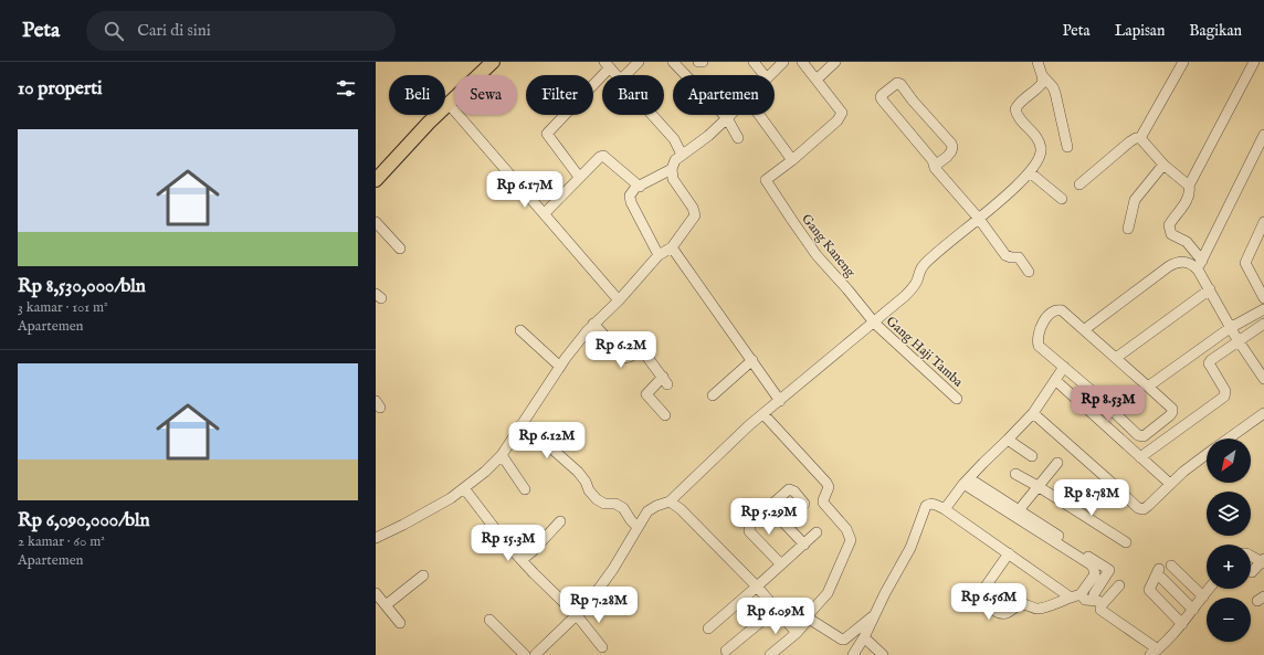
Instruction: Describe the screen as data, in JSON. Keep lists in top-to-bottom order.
{
  "streets": {
    "street": ["Gang Kaneng", "Gang Haji Tamba"]
  },
  "crossings": [
    ["Gang Kaneng", "Gang Haji Tamba"]
  ],
  "north": "bottom left",
  "page": {
    "header": "Peta",
    "search": "Cari di sini",
    "nav": ["Peta", "Lapisan", "Bagikan"],
    "heading": "10 properti",
    "chip": [
      "Beli",
      "Sewa",
      "Filter",
      "Baru",
      "Apartemen"
    ],
    "list": [
      {
        "name": "Rp 8,530,000/bln",
        "note": "3 kamar · 101 m² · Apartemen"
      },
      {
        "name": "Rp 6,090,000/bln",
        "note": "2 kamar · 60 m² · Apartemen"
      }
    ],
    "price": [
      "Rp 6.17M",
      "Rp 6.2M",
      "Rp 8.53M",
      "Rp 6.12M",
      "Rp 8.78M",
      "Rp 5.29M",
      "Rp 15.3M",
      "Rp 6.56M",
      "Rp 7.28M",
      "Rp 6.09M"
    ],
    "map_buttons": ["+", "−"]
  }
}
